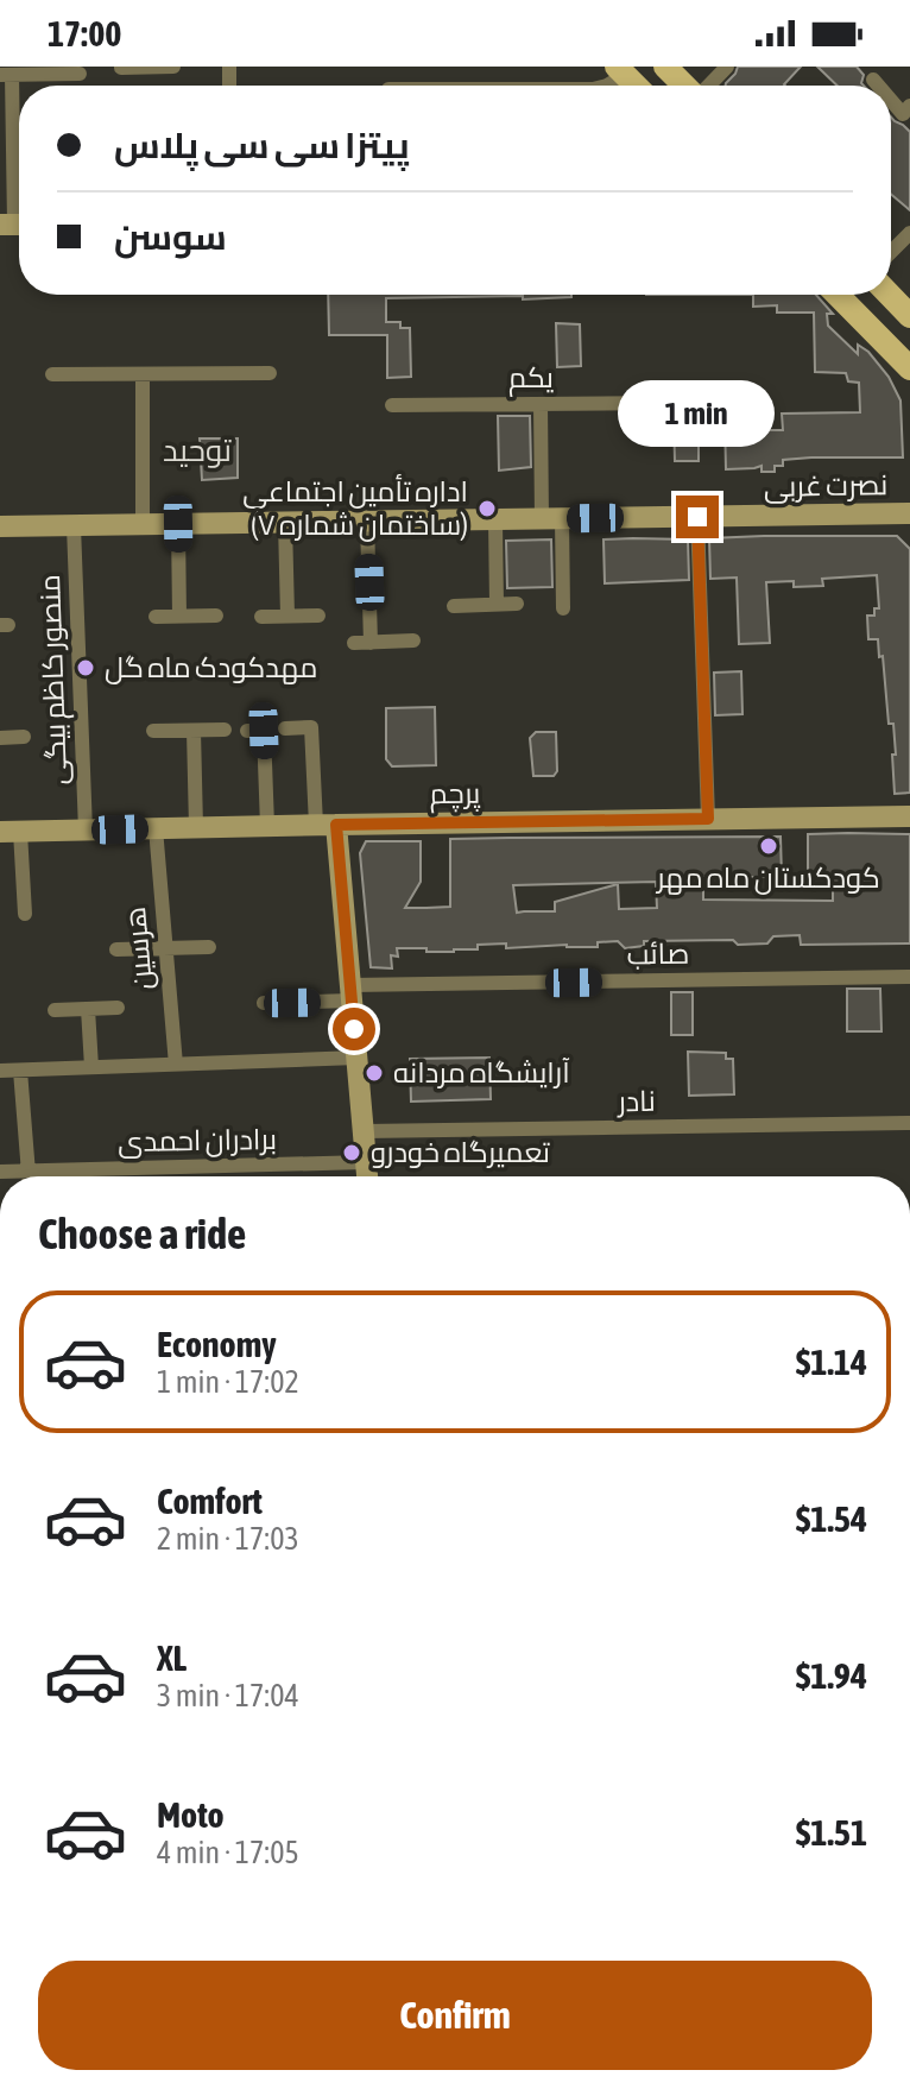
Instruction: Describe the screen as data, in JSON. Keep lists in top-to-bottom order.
{
  "streets": {
    "street": [
      "یکم",
      "نصرت غربی",
      "منصور کاظم بیگی",
      "پرچم",
      "هرسین",
      "صائب",
      "نادر",
      "برادران احمدی"
    ]
  },
  "crossings": [
    ["نصرت غربی", "منصور کاظم بیگی"],
    ["منصور کاظم بیگی", "پرچم"],
    ["پرچم", "هرسین"]
  ],
  "districts": ["توحید"],
  "places": [
    "اداره تأمین اجتماعی (ساختمان شماره ۷)",
    "مهدکودک ماه گل",
    "کودکستان ماه مهر",
    "آرایشگاه مردانه",
    "تعمیرگاه خودرو"
  ],
  "page": {
    "status": "17:00",
    "banner": ["پیتزا سی سی پلاس", "سوسن"],
    "bubble": "1 min",
    "heading": "Choose a ride",
    "list": [
      {
        "name": "Economy",
        "note": "1 min · 17:02",
        "value": "$1.14"
      },
      {
        "name": "Comfort",
        "note": "2 min · 17:03",
        "value": "$1.54"
      },
      {
        "name": "XL",
        "note": "3 min · 17:04",
        "value": "$1.94"
      },
      {
        "name": "Moto",
        "note": "4 min · 17:05",
        "value": "$1.51"
      }
    ],
    "buttons": "Confirm"
  }
}
